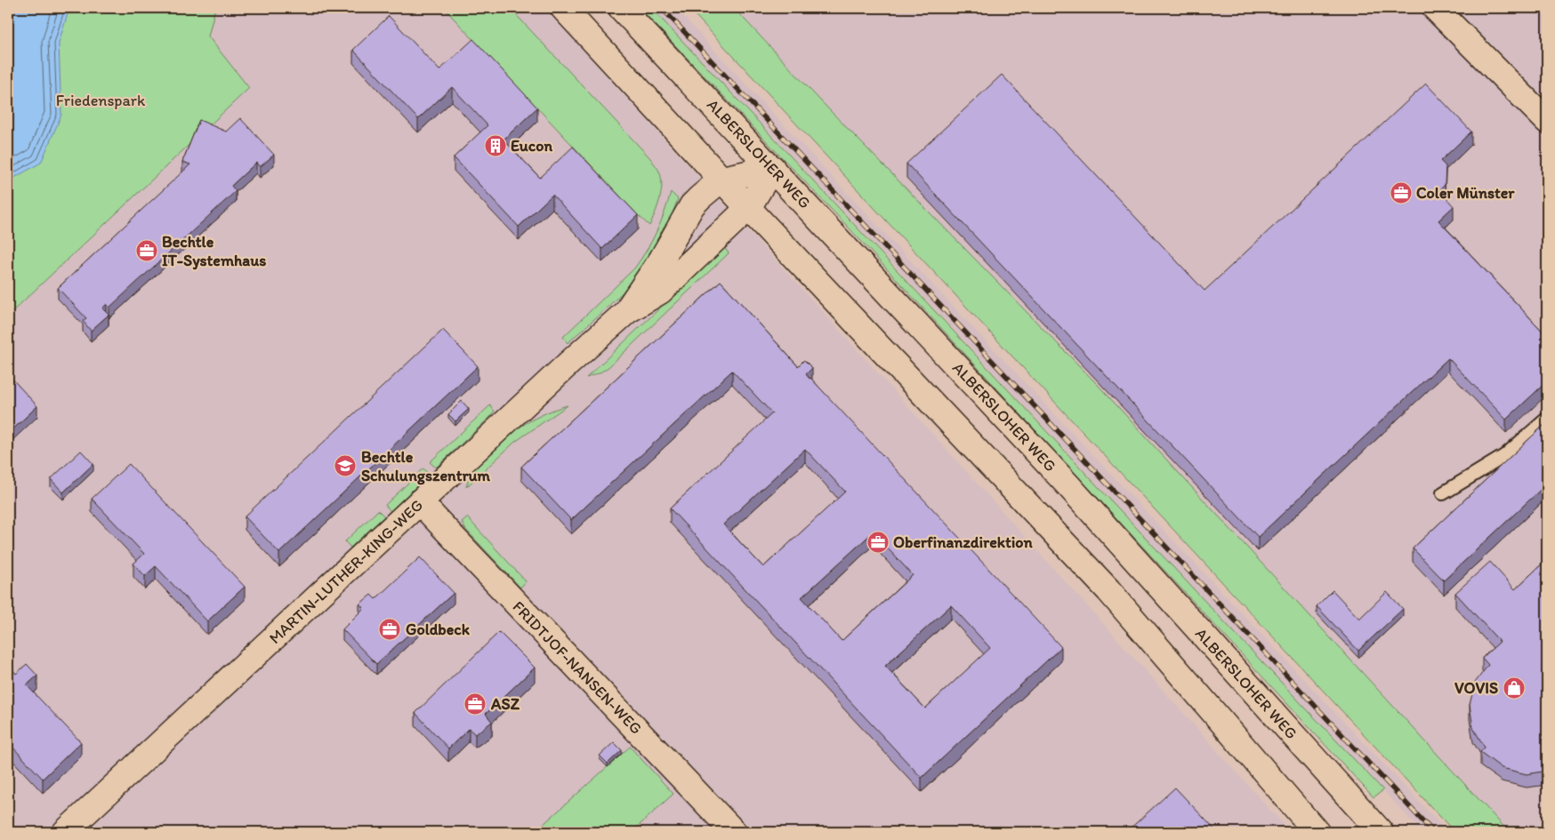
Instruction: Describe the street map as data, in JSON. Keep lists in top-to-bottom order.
{
  "streets": {
    "main road": ["ALBERSLOHER WEG", "MARTIN-LUTHER-KING-WEG", "FRIDTJOF-NANSEN-WEG"]
  },
  "crossings": [
    ["ALBERSLOHER WEG", "MARTIN-LUTHER-KING-WEG"],
    ["MARTIN-LUTHER-KING-WEG", "FRIDTJOF-NANSEN-WEG"]
  ],
  "parks": ["Friedenspark"],
  "places": {
    "building": ["Eucon"],
    "office": [
      "Coler Münster",
      "Bechtle IT-Systemhaus",
      "Oberfinanzdirektion",
      "Goldbeck",
      "ASZ"
    ],
    "school or university": ["Bechtle Schulungszentrum"],
    "shop": ["VOVIS"]
  }
}
